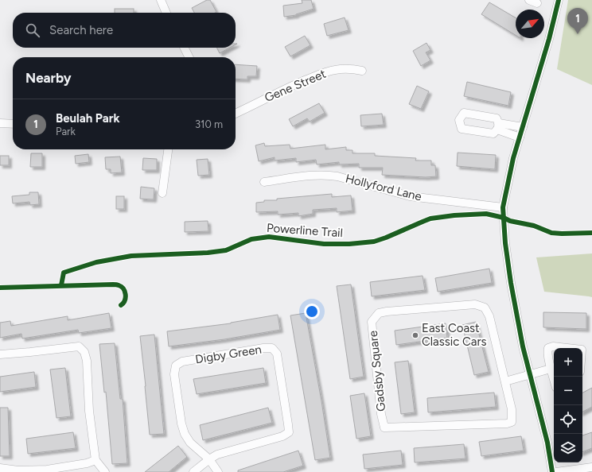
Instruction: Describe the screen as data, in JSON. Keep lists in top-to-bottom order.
{
  "streets": {
    "street": [
      "Gene Street",
      "Hollyford Lane",
      "Digby Green",
      "Gadsby Square"
    ],
    "cycle path": ["Powerline Trail"]
  },
  "places": ["East Coast Classic Cars"],
  "north": "top right",
  "page": {
    "pins": "1",
    "search": "Search here",
    "heading": "Nearby",
    "list": [
      {
        "mark": "1",
        "name": "Beulah Park",
        "note": "Park",
        "value": "310 m"
      }
    ],
    "map_buttons": ["+", "−"]
  }
}
